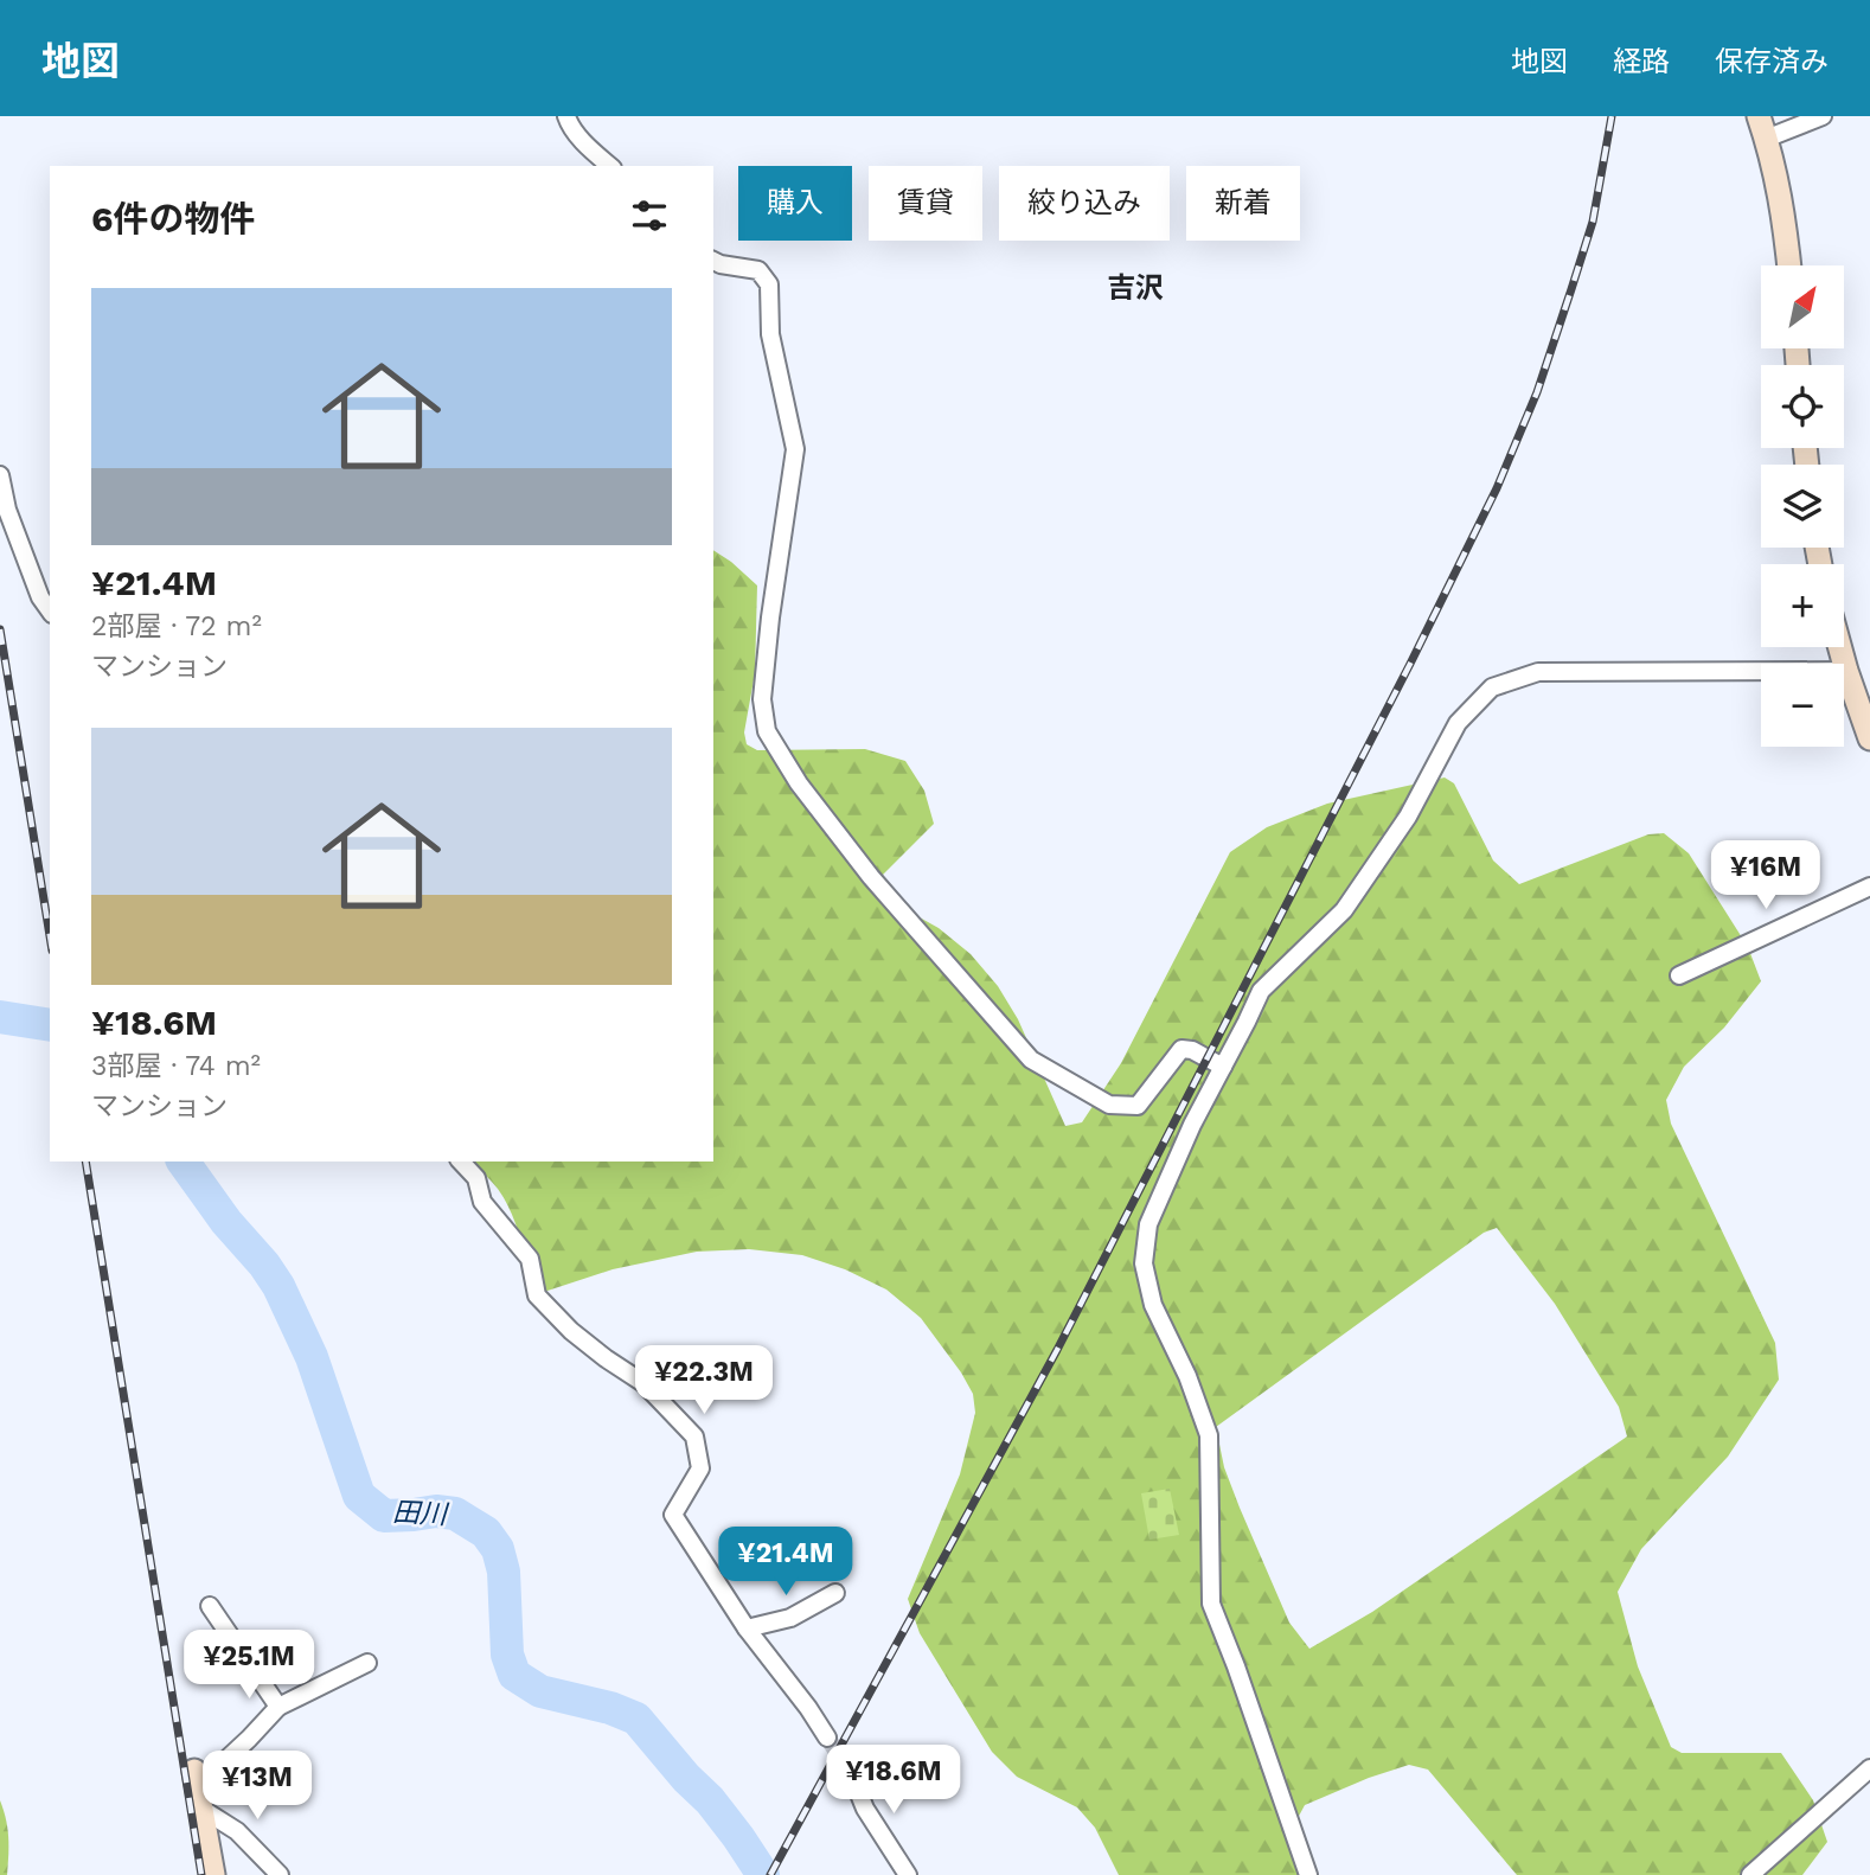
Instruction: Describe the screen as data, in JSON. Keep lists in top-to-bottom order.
{
  "districts": ["吉沢"],
  "water": ["田川"],
  "north": "top right",
  "page": {
    "header": "地図",
    "nav": ["地図", "経路", "保存済み"],
    "chip": [
      "購入",
      "賃貸",
      "絞り込み",
      "新着"
    ],
    "heading": "6件の物件",
    "map_buttons": ["+", "−"],
    "list": [
      {
        "name": "¥21.4M",
        "note": "2部屋 · 72 m² · マンション"
      },
      {
        "name": "¥18.6M",
        "note": "3部屋 · 74 m² · マンション"
      }
    ],
    "price": [
      "¥16M",
      "¥22.3M",
      "¥21.4M",
      "¥25.1M",
      "¥18.6M",
      "¥13M"
    ]
  }
}
